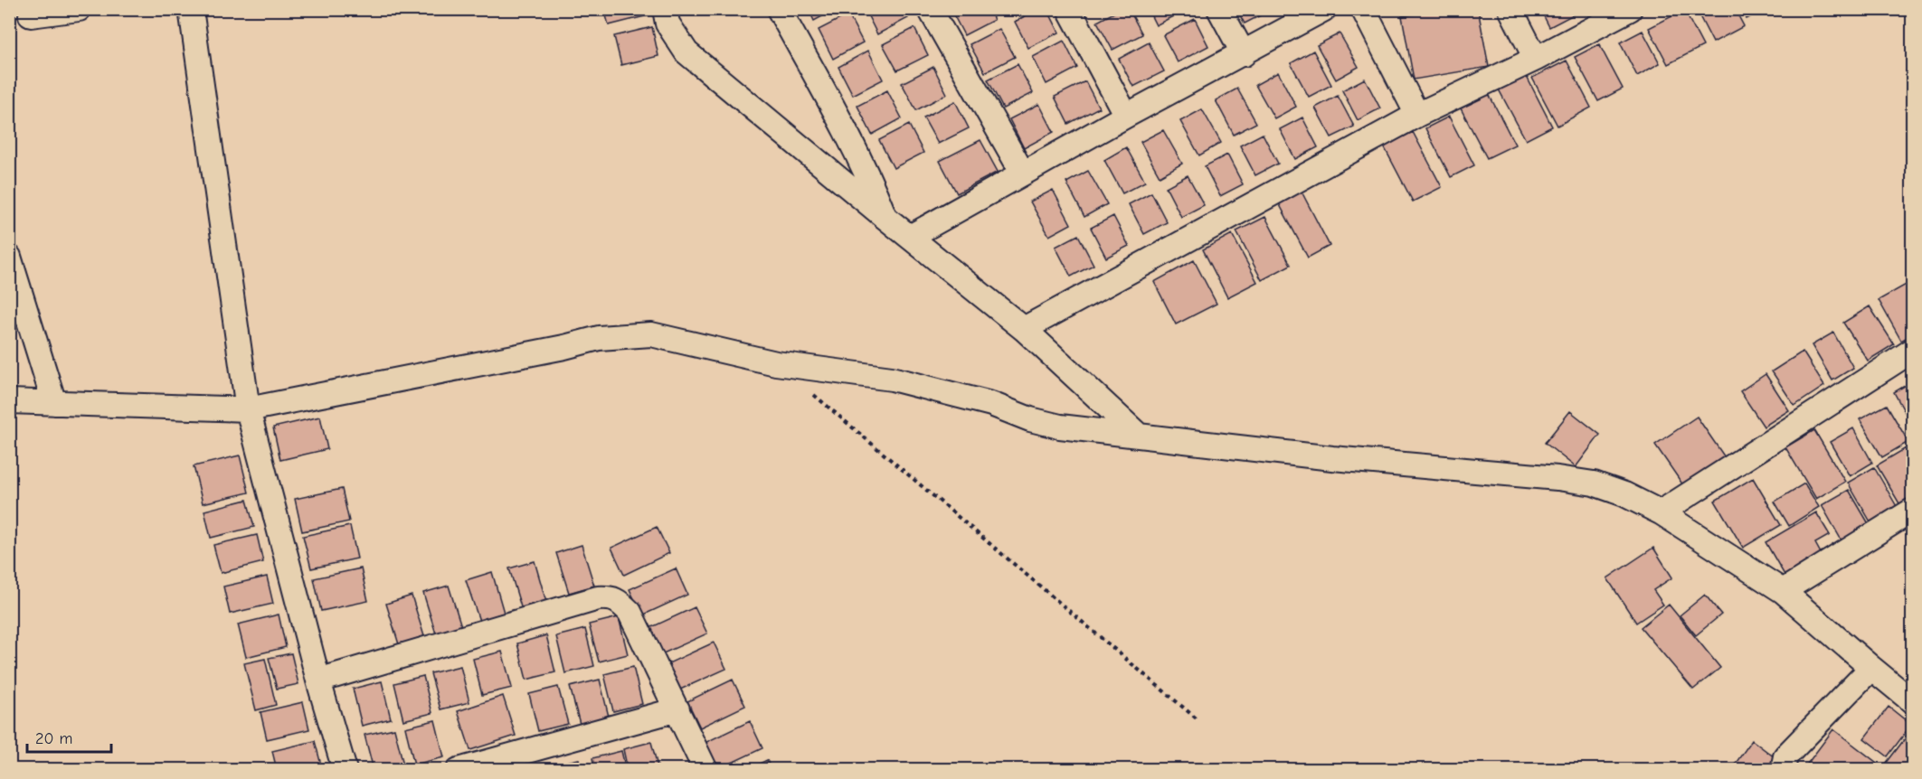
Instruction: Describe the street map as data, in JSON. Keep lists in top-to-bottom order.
{
  "scale_bar": "20 m"
}
